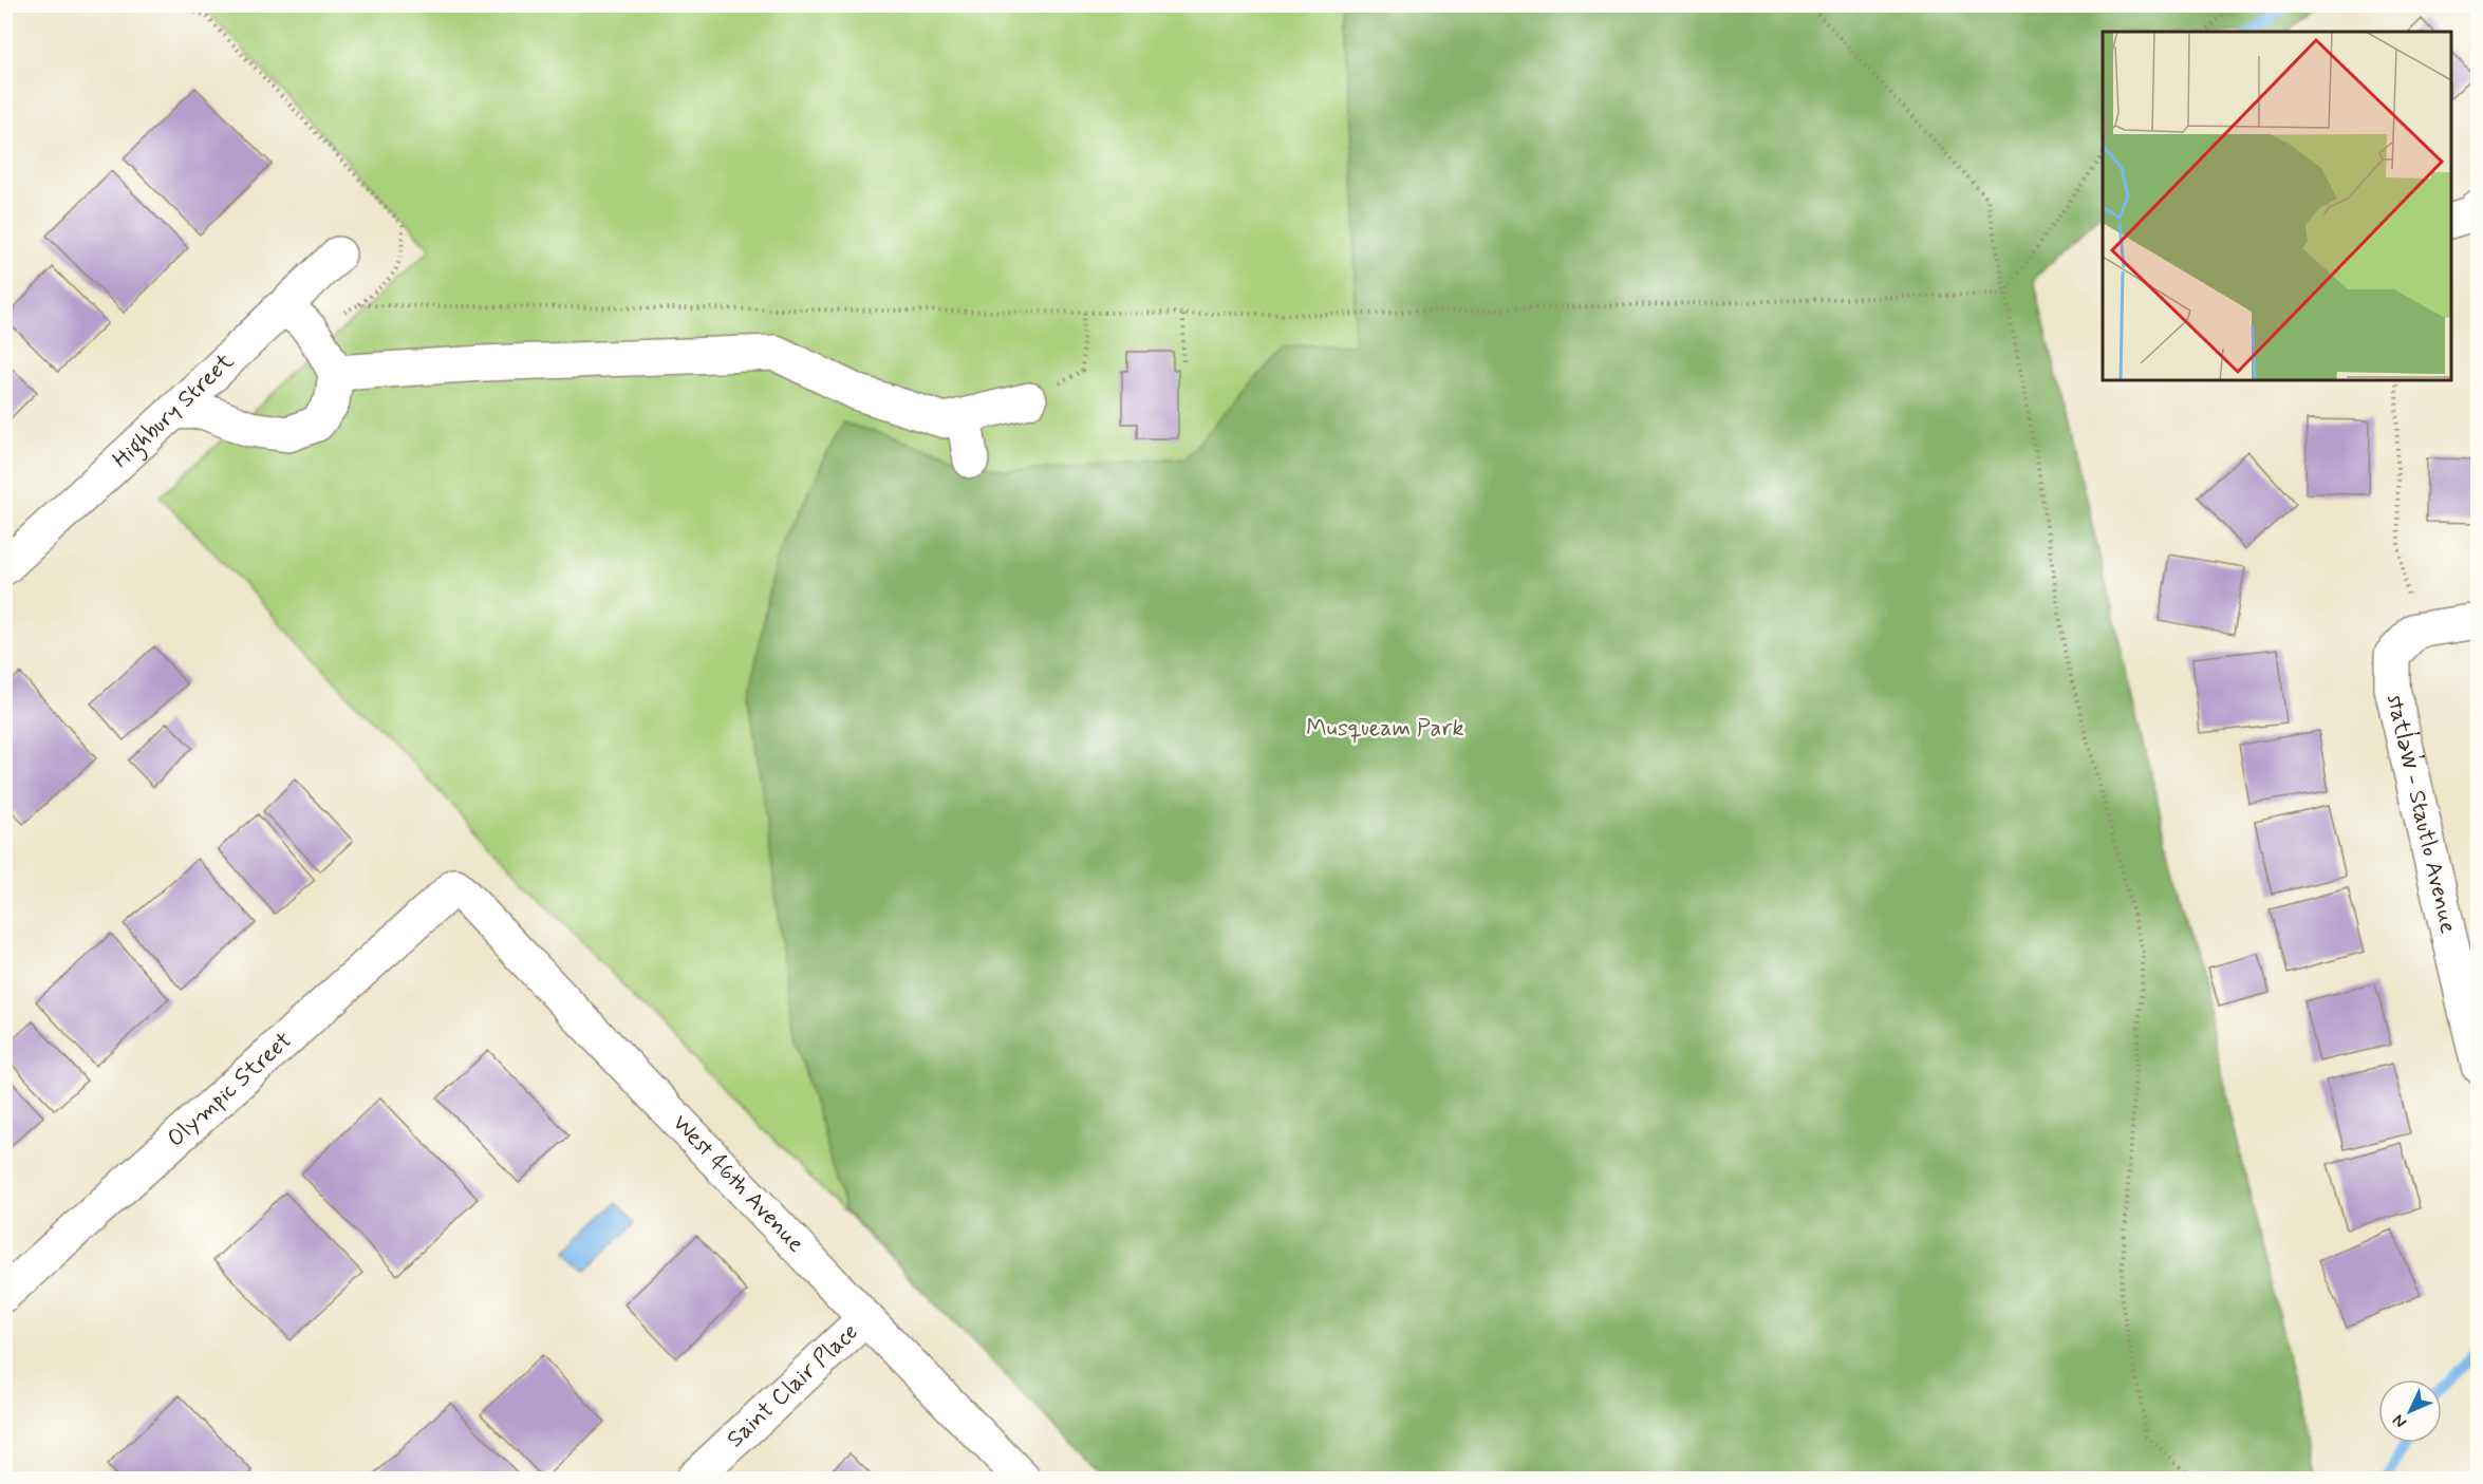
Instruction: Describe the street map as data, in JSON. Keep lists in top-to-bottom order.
{
  "streets": {
    "street": [
      "Highbury Street",
      "statl̓əw̓ - Stautlo Avenue",
      "Olympic Street",
      "West 46th Avenue",
      "Saint Clair Place"
    ]
  },
  "crossings": [
    ["Olympic Street", "West 46th Avenue"],
    ["West 46th Avenue", "Saint Clair Place"]
  ],
  "parks": ["Musqueam Park"],
  "north": "bottom left"
}
